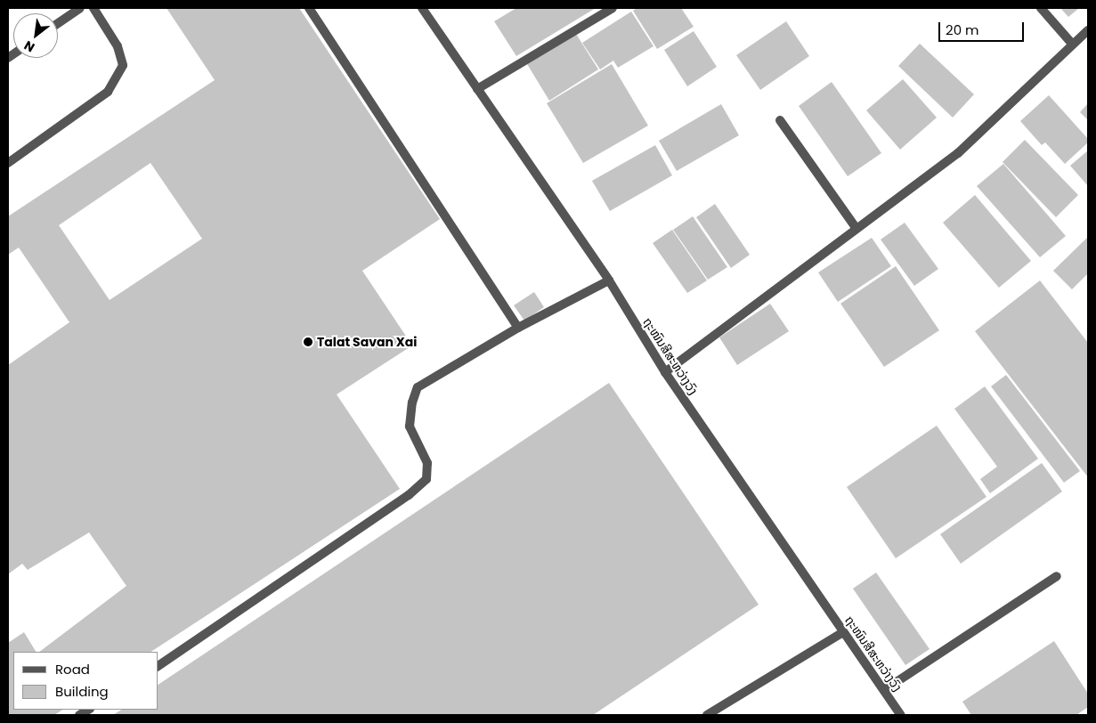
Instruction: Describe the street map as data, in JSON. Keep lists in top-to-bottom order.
{
  "streets": {
    "street": ["ຖະໜົນສີສະຫວ່າງວົງ"]
  },
  "places": ["Talat Savan Xai"],
  "legend": ["Road", "Building"],
  "scale_bar": "20 m",
  "north": "bottom left"
}
